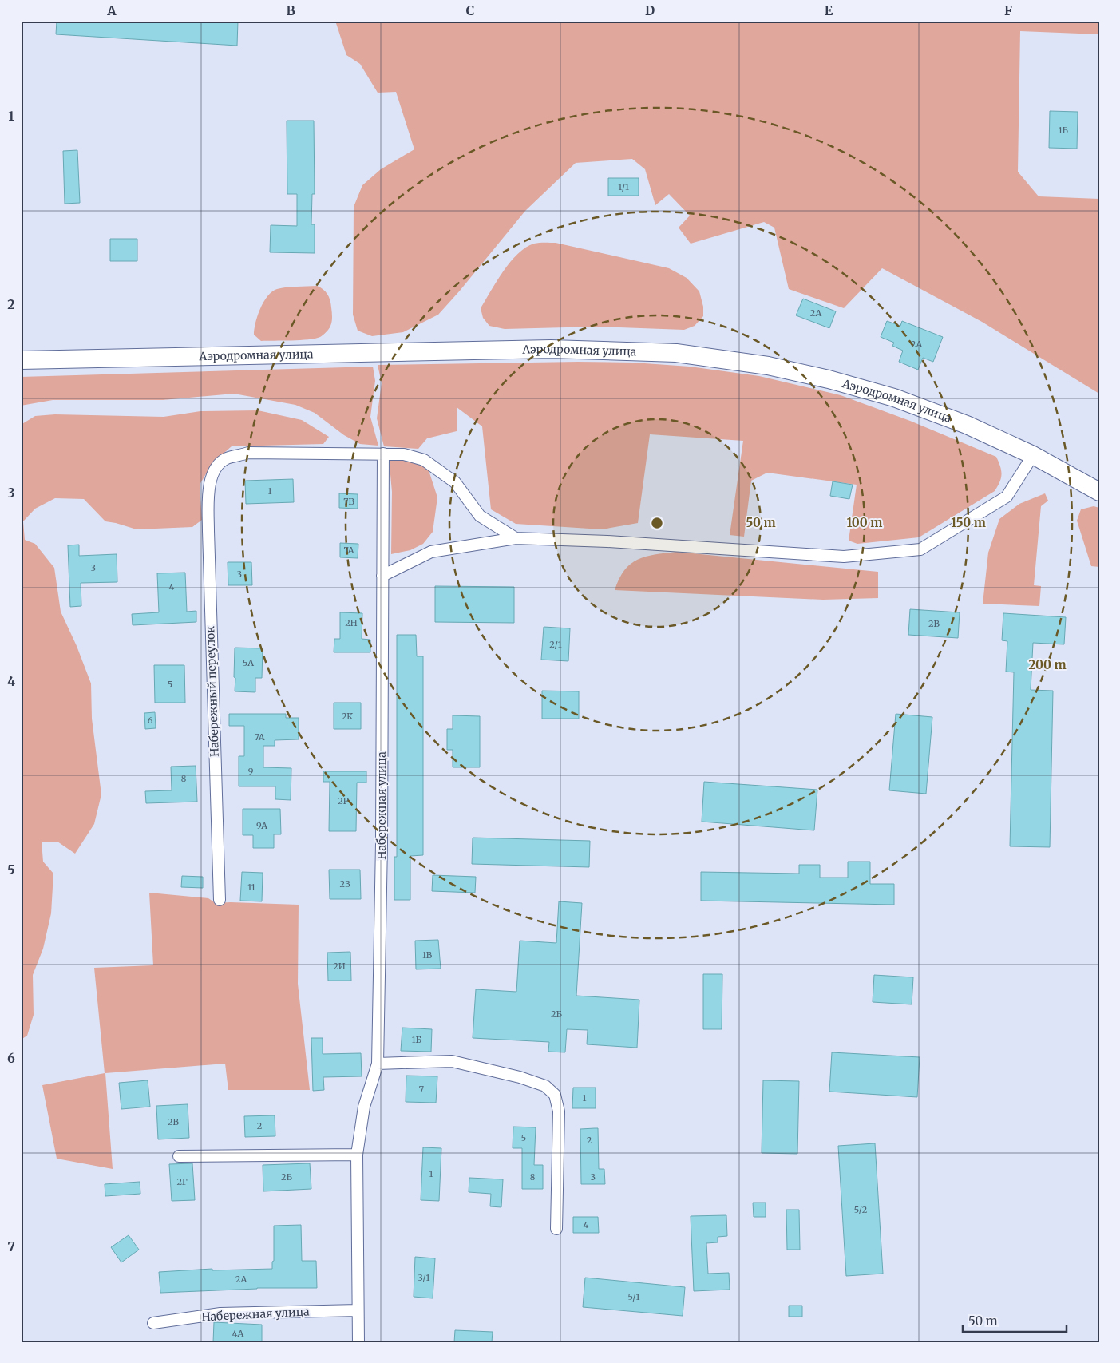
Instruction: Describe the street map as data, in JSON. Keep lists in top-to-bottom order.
{
  "streets": {
    "main road": ["Аэродромная улица"],
    "street": ["Набережный переулок", "Набережная улица"]
  },
  "crossings": [
    ["Набережный переулок", "Набережная улица"]
  ],
  "house_numbers": [
    "1Б",
    "1/1",
    "2А",
    "2А",
    "1",
    "7В",
    "7А",
    "3",
    "3",
    "4",
    "2Н",
    "2В",
    "2/1",
    "5А",
    "5",
    "2К",
    "6",
    "7А",
    "9",
    "8",
    "2Р",
    "9А",
    "2З",
    "11",
    "1В",
    "2И",
    "2Б",
    "1Б",
    "7",
    "1",
    "2В",
    "2",
    "5",
    "2",
    "1",
    "2Б",
    "8",
    "3",
    "2Г",
    "5/2",
    "4",
    "3/1",
    "2А",
    "5/1",
    "4А"
  ],
  "scale_bar": "50 m",
  "grid": {
    "columns": [
      "A",
      "B",
      "C",
      "D",
      "E",
      "F"
    ],
    "rows": [
      "1",
      "2",
      "3",
      "4",
      "5",
      "6",
      "7"
    ]
  },
  "rings": [
    "50 m",
    "100 m",
    "150 m",
    "200 m"
  ]
}
